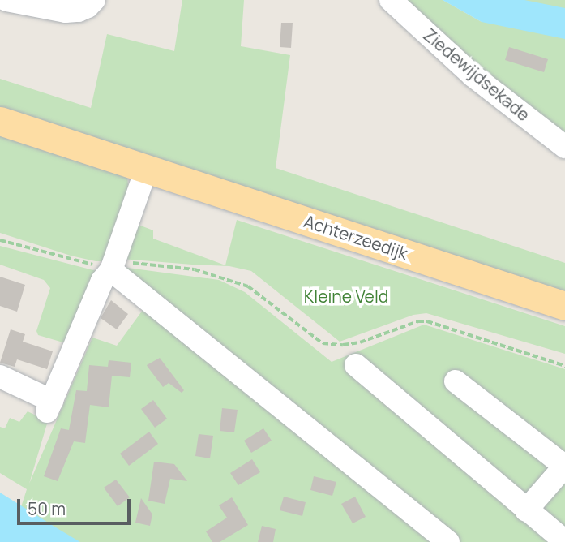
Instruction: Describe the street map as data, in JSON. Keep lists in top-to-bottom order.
{
  "streets": {
    "main road": ["Achterzeedijk"],
    "street": ["Ziedewijdsekade"]
  },
  "parks": ["Kleine Veld"],
  "scale_bar": "50 m"
}
